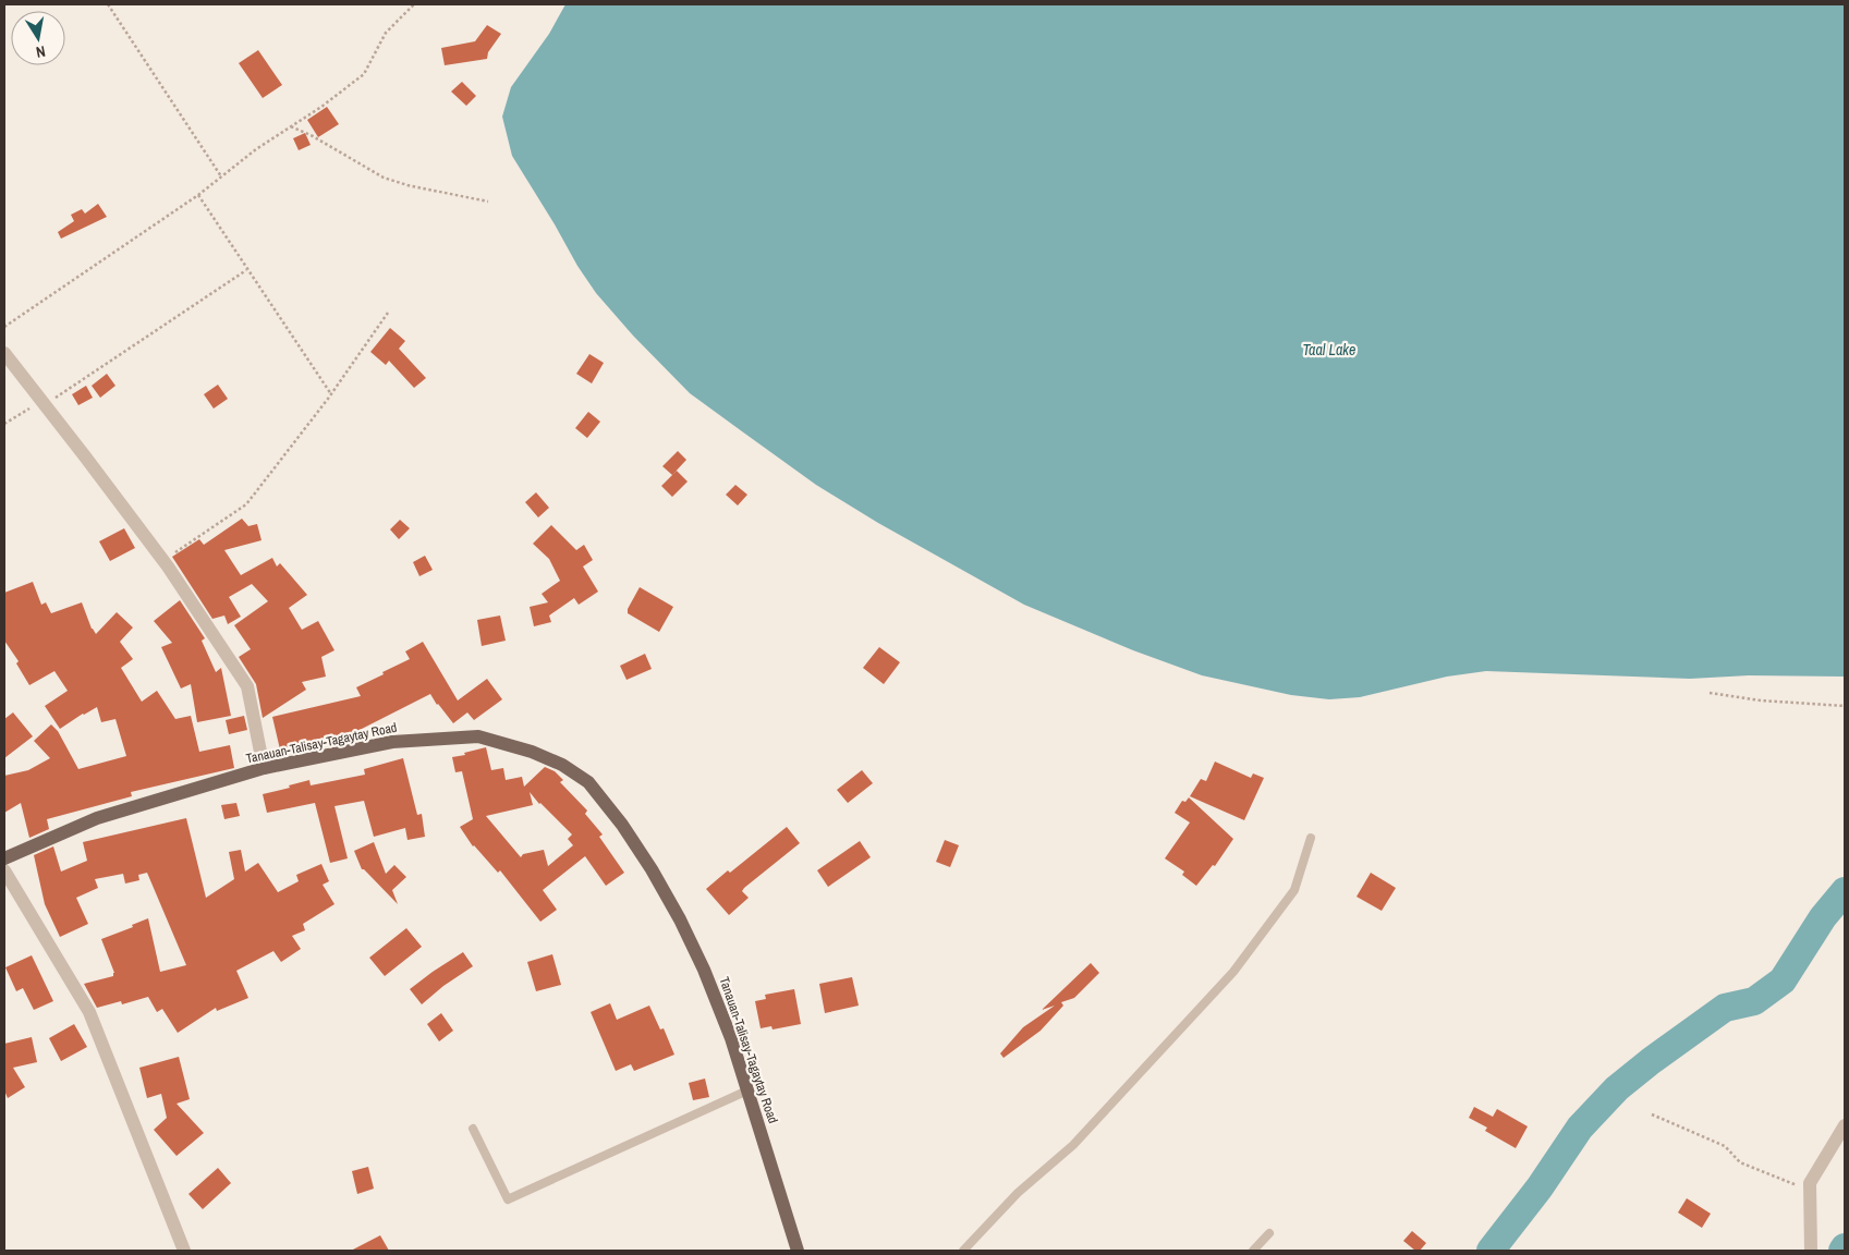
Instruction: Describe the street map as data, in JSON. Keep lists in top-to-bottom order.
{
  "streets": {
    "main road": ["Tanauan-Talisay-Tagaytay Road"]
  },
  "water": ["Taal Lake"],
  "north": "bottom"
}
